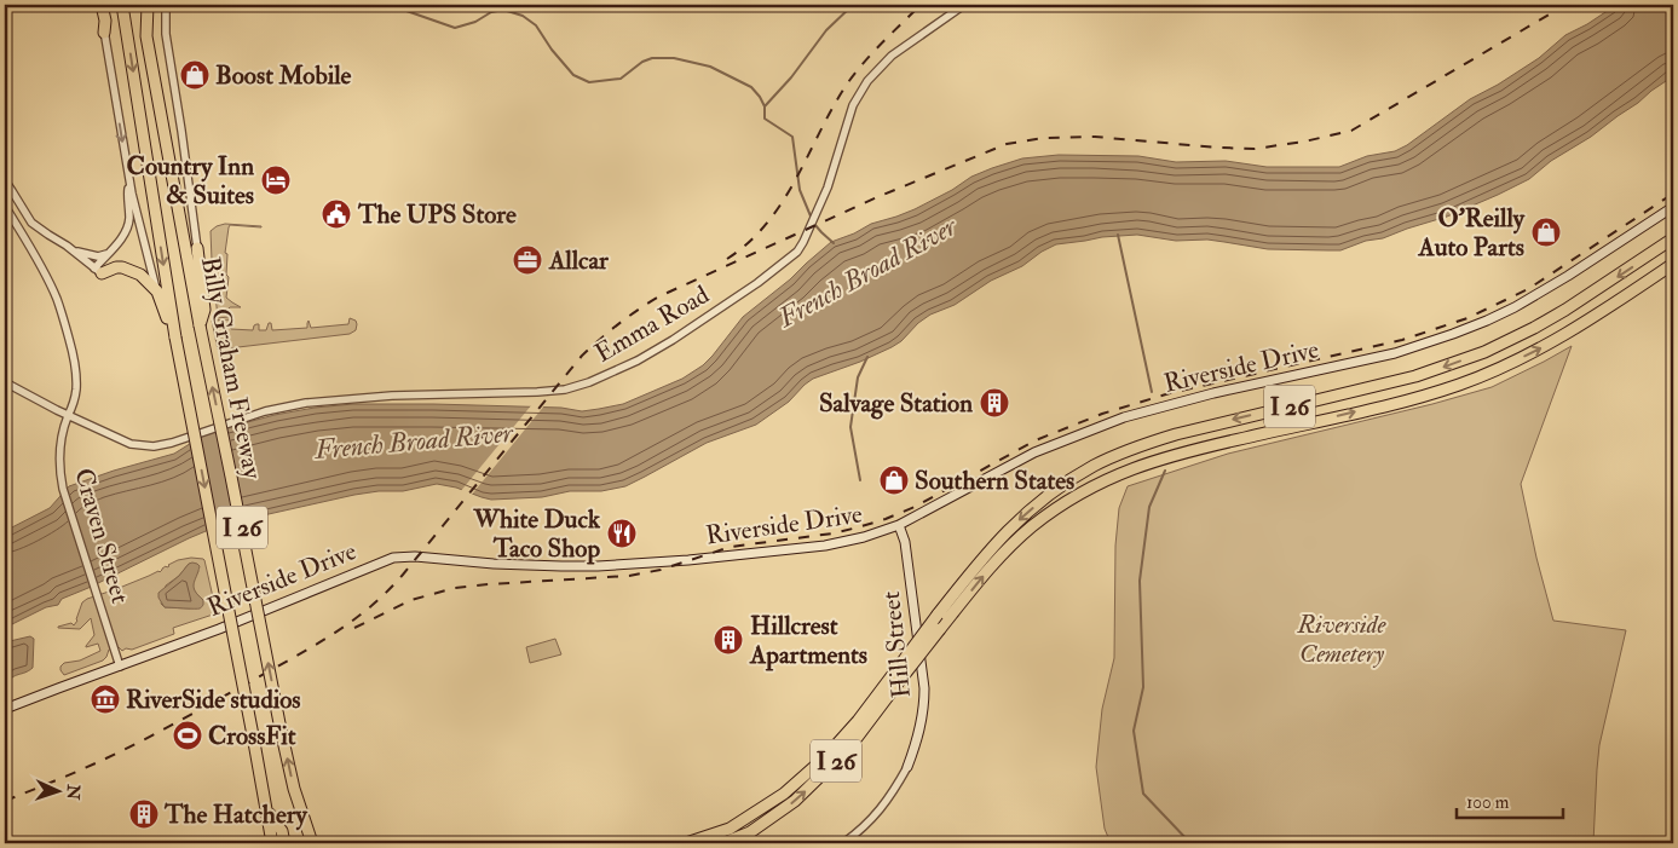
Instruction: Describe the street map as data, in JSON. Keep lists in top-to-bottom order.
{
  "streets": {
    "highway": ["Billy Graham Freeway", "I 26"],
    "main road": ["Riverside Drive", "Hill Street"],
    "street": ["Emma Road", "Craven Street"]
  },
  "crossings": [
    ["Emma Road", "Craven Street"],
    ["Riverside Drive", "Craven Street"],
    ["Riverside Drive", "Hill Street"],
    ["Billy Graham Freeway", "I 26"]
  ],
  "water": ["French Broad River"],
  "parks": ["Riverside Cemetery"],
  "places": {
    "shop": ["Boost Mobile", "O'Reilly Auto Parts", "Southern States"],
    "hotel": ["Country Inn & Suites"],
    "public building": ["The UPS Store"],
    "office": ["Allcar"],
    "building": ["Salvage Station", "Hillcrest Apartments", "The Hatchery"],
    "restaurant": ["White Duck Taco Shop"],
    "museum": ["RiverSide studios"],
    "sports": ["CrossFit"]
  },
  "scale_bar": "100 m",
  "north": "right"
}
